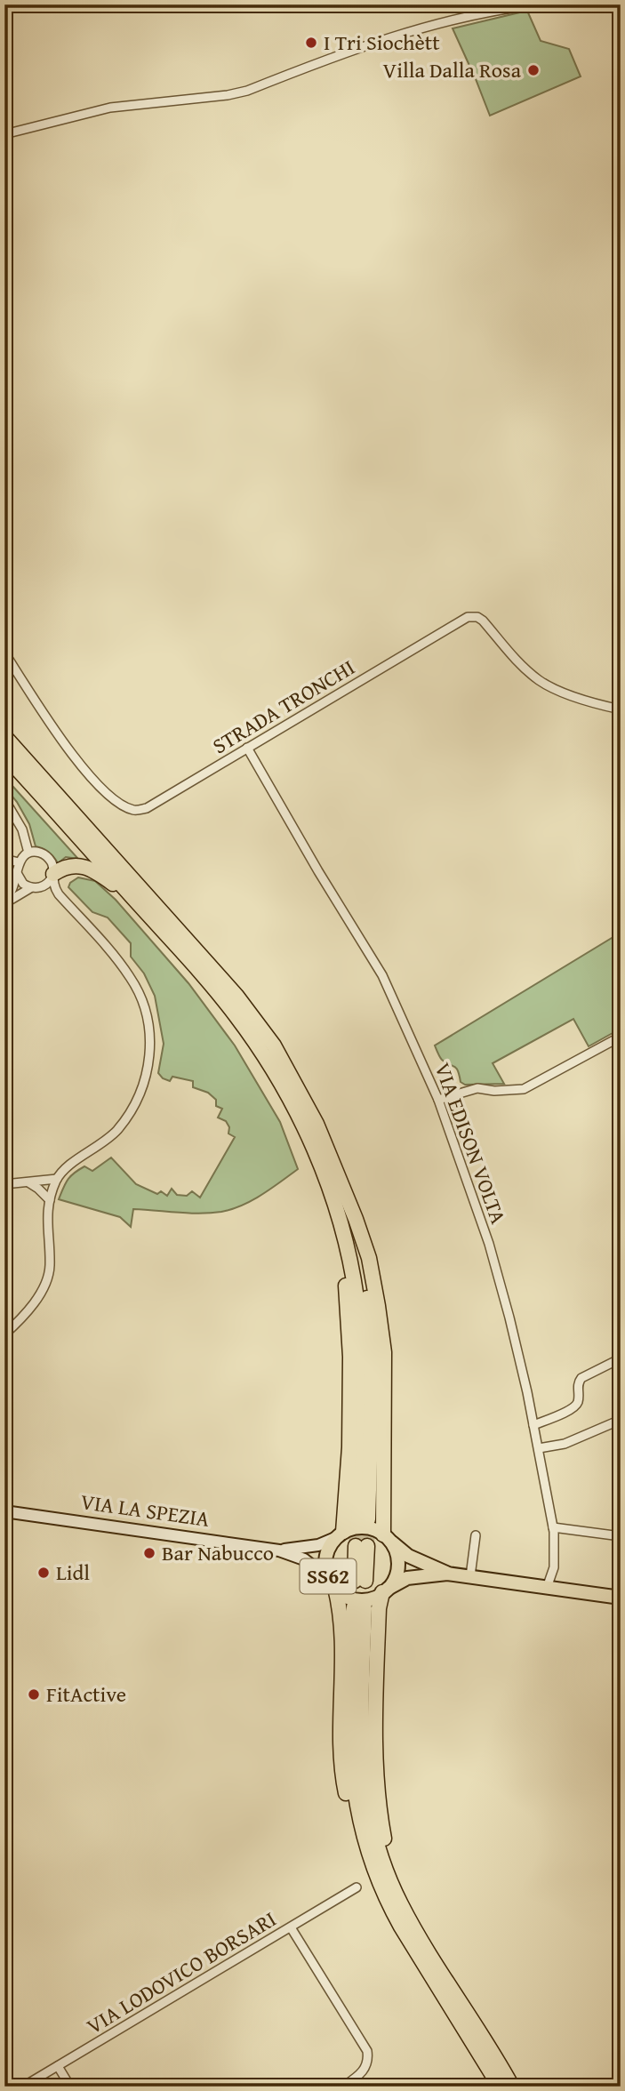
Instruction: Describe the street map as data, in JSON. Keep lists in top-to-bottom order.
{
  "streets": {
    "main road": ["VIA LA SPEZIA", "SS62"],
    "street": ["STRADA TRONCHI", "VIA EDISON VOLTA", "VIA LODOVICO BORSARI"]
  },
  "crossings": [
    ["STRADA TRONCHI", "VIA EDISON VOLTA"],
    ["VIA EDISON VOLTA", "VIA LA SPEZIA"],
    ["VIA LA SPEZIA", "SS62"]
  ],
  "places": [
    "I Tri Siochètt",
    "Villa Dalla Rosa",
    "Bar Nabucco",
    "Lidl",
    "FitActive"
  ]
}
